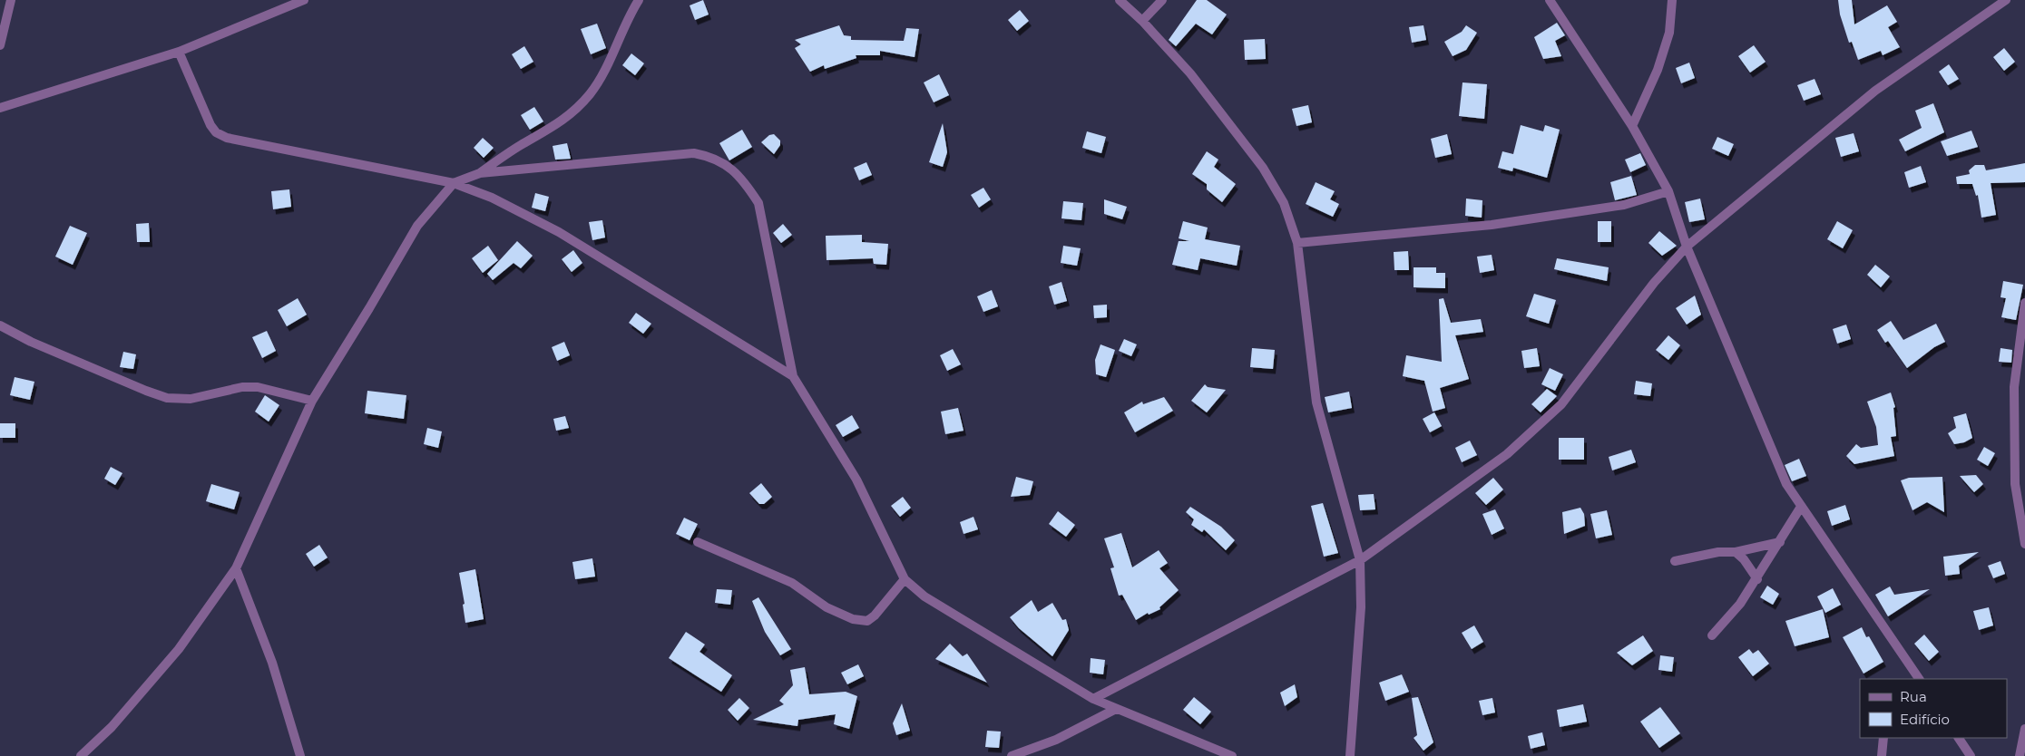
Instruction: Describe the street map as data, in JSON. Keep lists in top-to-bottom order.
{
  "legend": ["Rua", "Edifício"]
}
